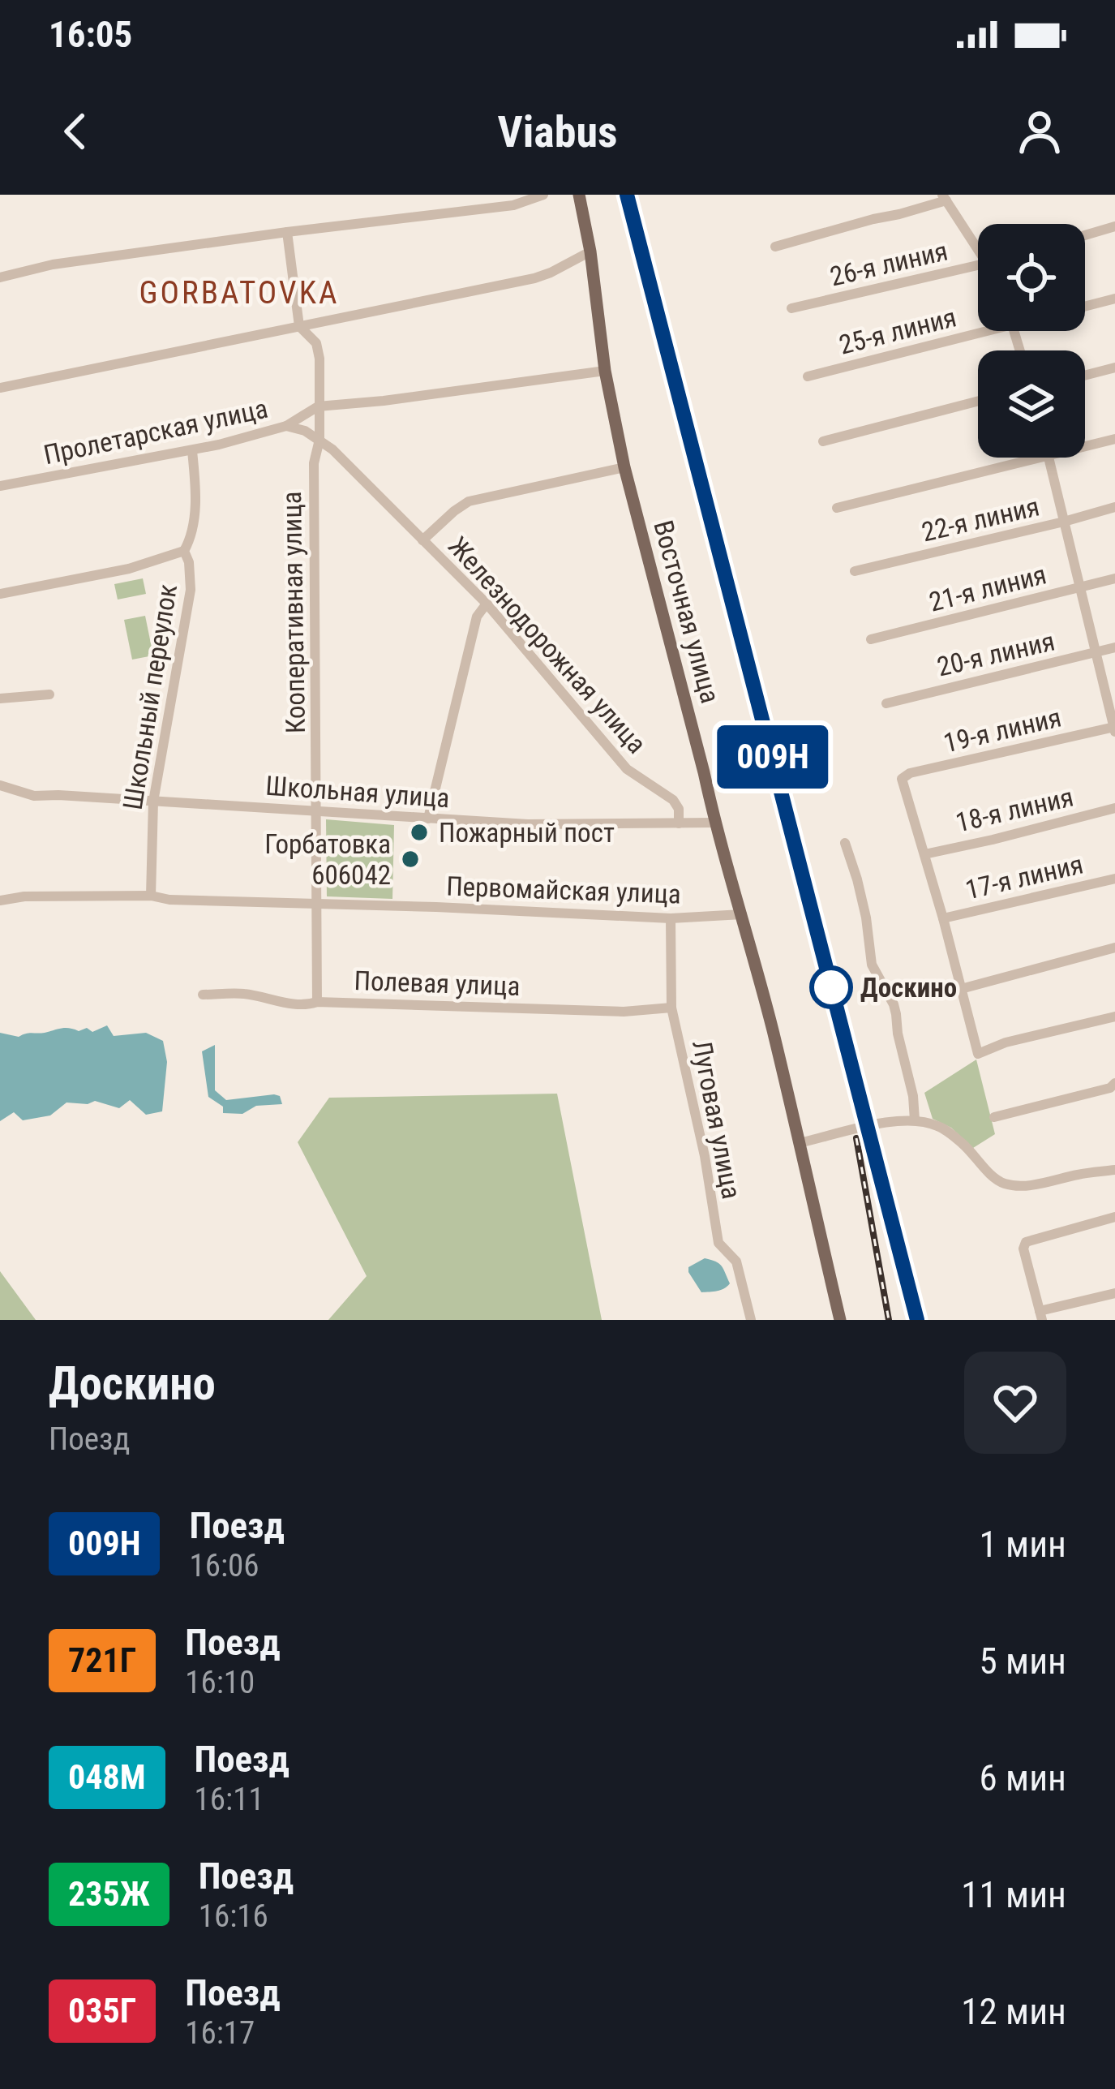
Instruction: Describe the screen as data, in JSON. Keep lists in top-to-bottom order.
{
  "streets": {
    "main road": ["Восточная улица"],
    "street": [
      "26-я линия",
      "25-я линия",
      "Пролетарская улица",
      "22-я линия",
      "21-я линия",
      "Кооперативная улица",
      "Железнодорожная улица",
      "20-я линия",
      "Школьный переулок",
      "19-я линия",
      "Школьная улица",
      "18-я линия",
      "17-я линия",
      "Первомайская улица",
      "Полевая улица",
      "Луговая улица"
    ]
  },
  "crossings": [
    ["Пролетарская улица", "Восточная улица"],
    ["Пролетарская улица", "Кооперативная улица"],
    ["Пролетарская улица", "Железнодорожная улица"],
    ["Пролетарская улица", "Школьный переулок"],
    ["Восточная улица", "Школьная улица"],
    ["Восточная улица", "Первомайская улица"],
    ["Кооперативная улица", "Железнодорожная улица"],
    ["Кооперативная улица", "Школьная улица"],
    ["Кооперативная улица", "Первомайская улица"],
    ["Кооперативная улица", "Полевая улица"],
    ["Железнодорожная улица", "Школьная улица"],
    ["Школьный переулок", "Школьная улица"],
    ["Школьный переулок", "Первомайская улица"],
    ["19-я линия", "18-я линия"],
    ["Первомайская улица", "Луговая улица"],
    ["Полевая улица", "Луговая улица"]
  ],
  "districts": ["GORBATOVKA"],
  "places": ["Пожарный пост", "Горбатовка 606042", "Доскино"],
  "page": {
    "status": "16:05",
    "header": "Viabus",
    "on_map": "009Н",
    "heading": ["Доскино", "Поезд"],
    "list": [
      {
        "mark": "009Н",
        "name": "Поезд",
        "note": "16:06",
        "value": "1 мин"
      },
      {
        "mark": "721Г",
        "name": "Поезд",
        "note": "16:10",
        "value": "5 мин"
      },
      {
        "mark": "048М",
        "name": "Поезд",
        "note": "16:11",
        "value": "6 мин"
      },
      {
        "mark": "235Ж",
        "name": "Поезд",
        "note": "16:16",
        "value": "11 мин"
      },
      {
        "mark": "035Г",
        "name": "Поезд",
        "note": "16:17",
        "value": "12 мин"
      }
    ]
  }
}
